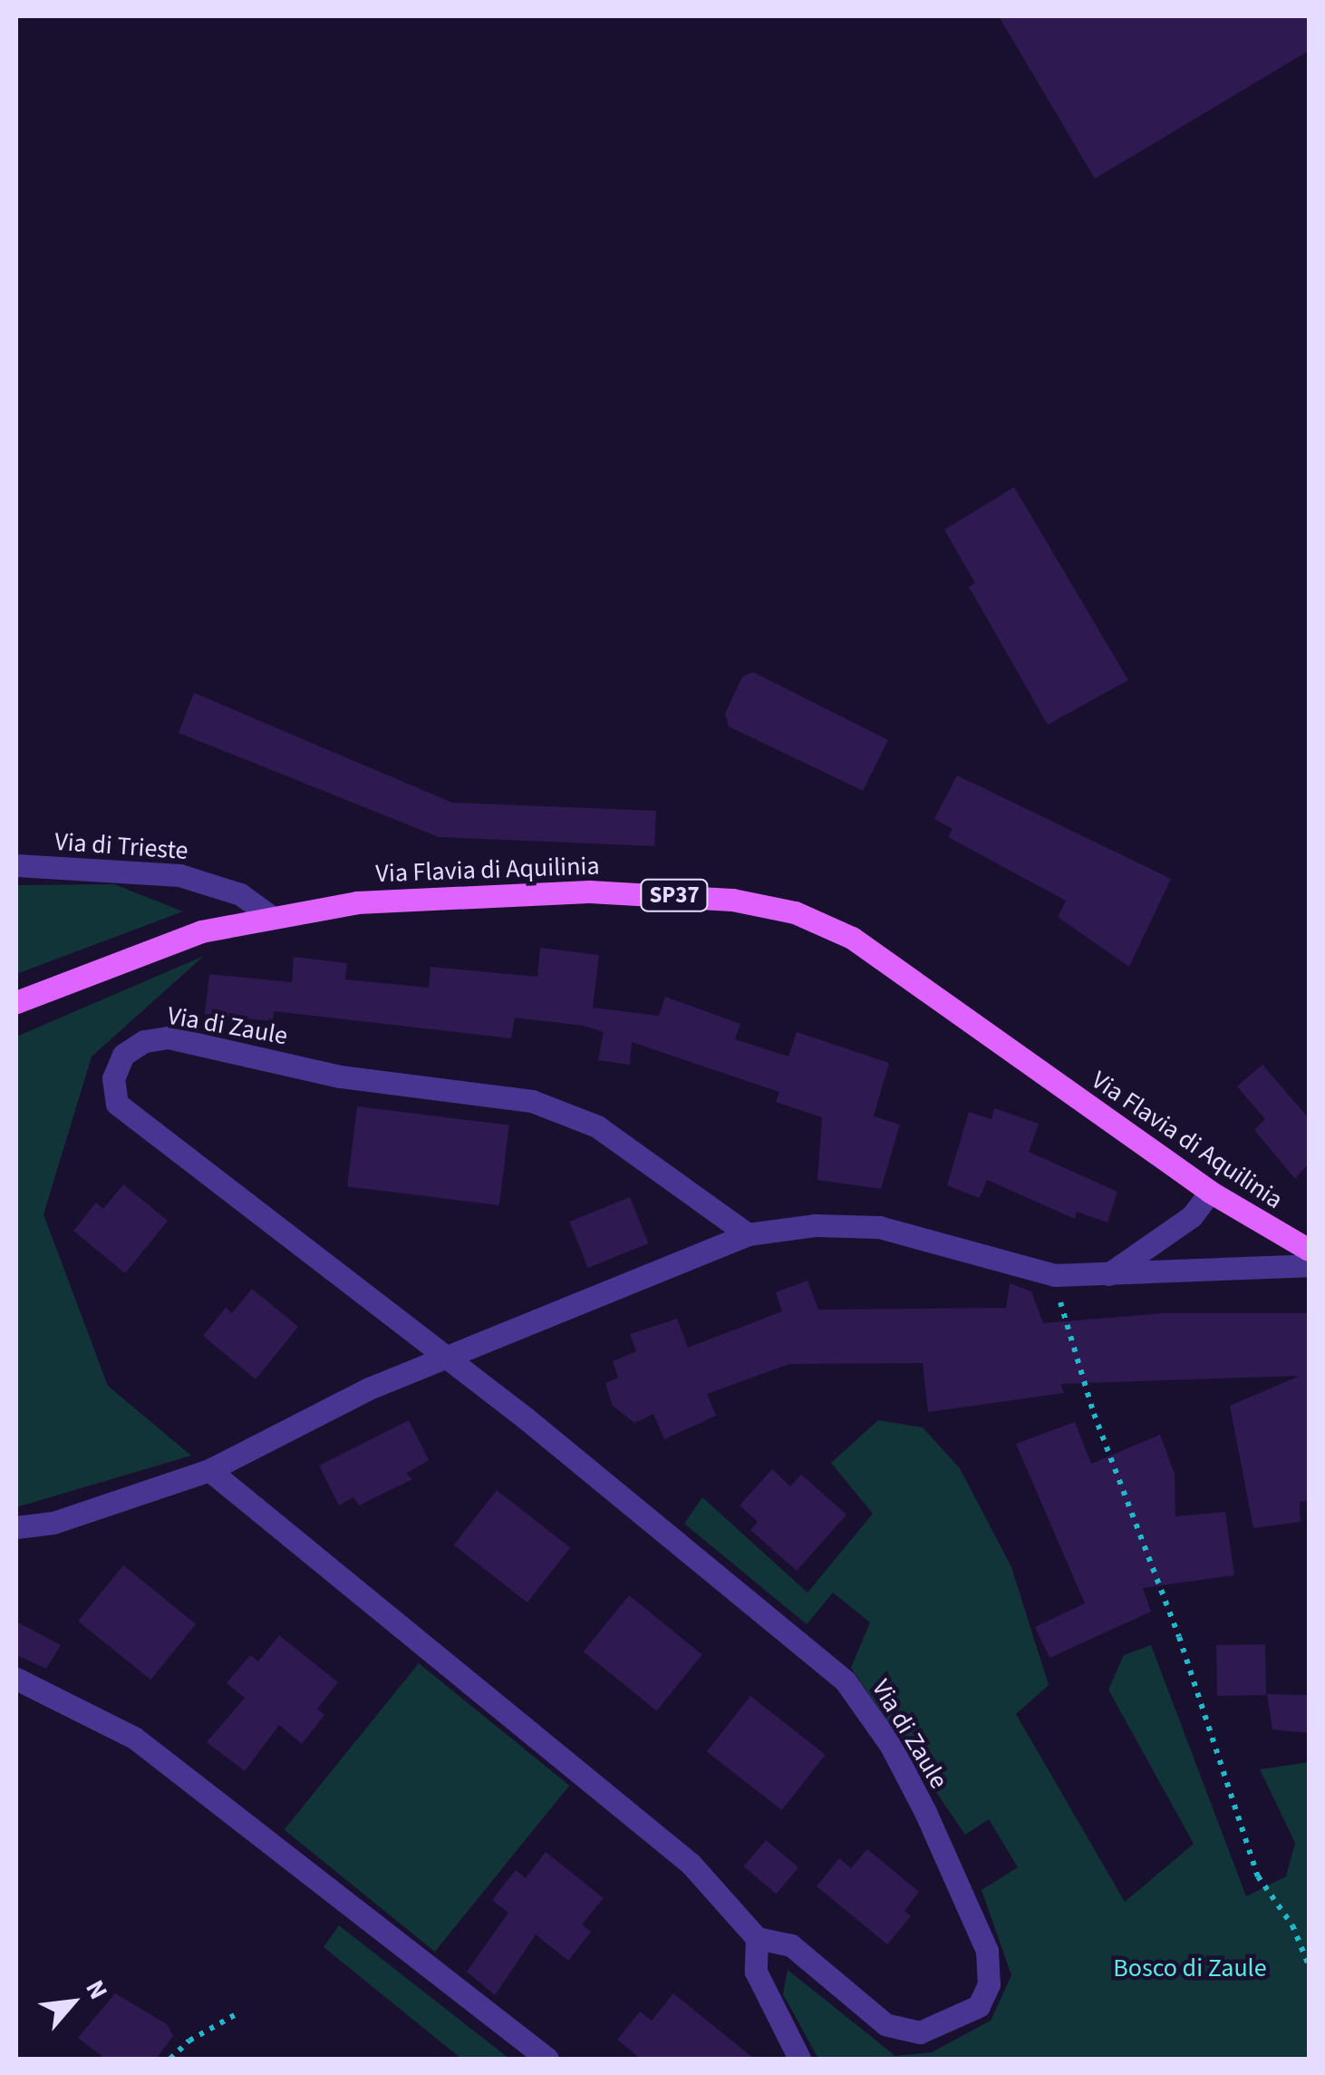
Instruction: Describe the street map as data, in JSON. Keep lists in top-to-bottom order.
{
  "streets": {
    "main road": ["Via Flavia di Aquilinia", "SP37"],
    "street": ["Via di Trieste", "Via di Zaule"]
  },
  "crossings": [
    ["Via di Trieste", "Via Flavia di Aquilinia"]
  ],
  "parks": ["Bosco di Zaule"],
  "north": "top right"
}
